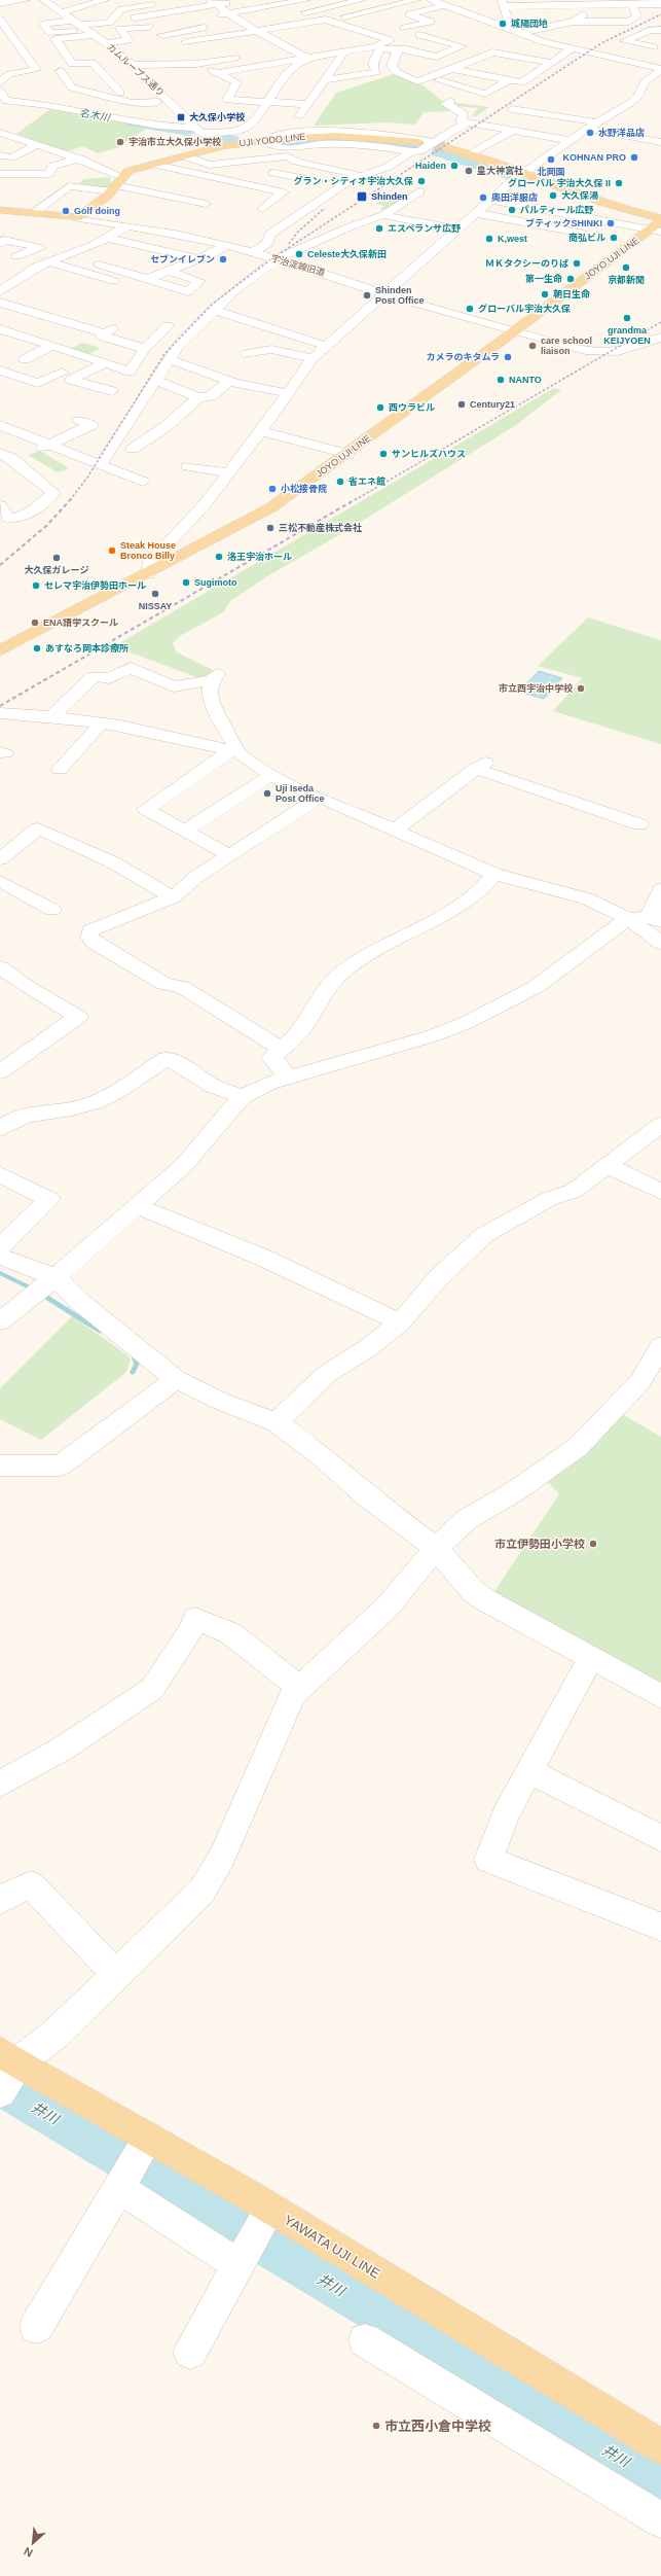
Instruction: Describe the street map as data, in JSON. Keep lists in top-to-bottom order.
{
  "streets": {
    "main road": ["UJI YODO LINE", "JOYO UJI LINE", "YAWATA UJI LINE"],
    "street": ["カムループス通り", "宇治淀線旧道"]
  },
  "crossings": [
    ["カムループス通り", "UJI YODO LINE"],
    ["JOYO UJI LINE", "宇治淀線旧道"]
  ],
  "water": ["名木川", "井川"],
  "places": {
    "other": [
      "城陽団地",
      "水野洋品店",
      "宇治市立大久保小学校",
      "KOHNAN PRO",
      "北岡園",
      "Haiden",
      "皇大神宮社",
      "グラン・シティオ宇治大久保",
      "グローバル 宇治大久保 II",
      "大久保湯",
      "奥田洋服店",
      "パルティール広野",
      "Golf doing",
      "ブティックSHINKI",
      "エスペランサ広野",
      "商弘ビル",
      "K,west",
      "Celeste大久保新田",
      "セブンイレブン",
      "ＭＫタクシーのりば",
      "京都新聞",
      "第一生命",
      "朝日生命",
      "Shinden Post Office",
      "グローバル宇治大久保",
      "grandma KEIJYOEN",
      "care school liaison",
      "カメラのキタムラ",
      "NANTO",
      "Century21",
      "西ウラビル",
      "サンヒルズハウス",
      "省エネ館",
      "小松接骨院",
      "三松不動産株式会社",
      "Steak House Bronco Billy",
      "洛王宇治ホール",
      "大久保ガレージ",
      "Sugimoto",
      "セレマ宇治伊勢田ホール",
      "NISSAY",
      "ENA語学スクール",
      "あすなろ岡本診療所",
      "市立西宇治中学校",
      "Uji Iseda Post Office",
      "市立伊勢田小学校",
      "市立西小倉中学校"
    ],
    "transit": ["大久保小学校", "Shinden"]
  },
  "north": "bottom left"
}
